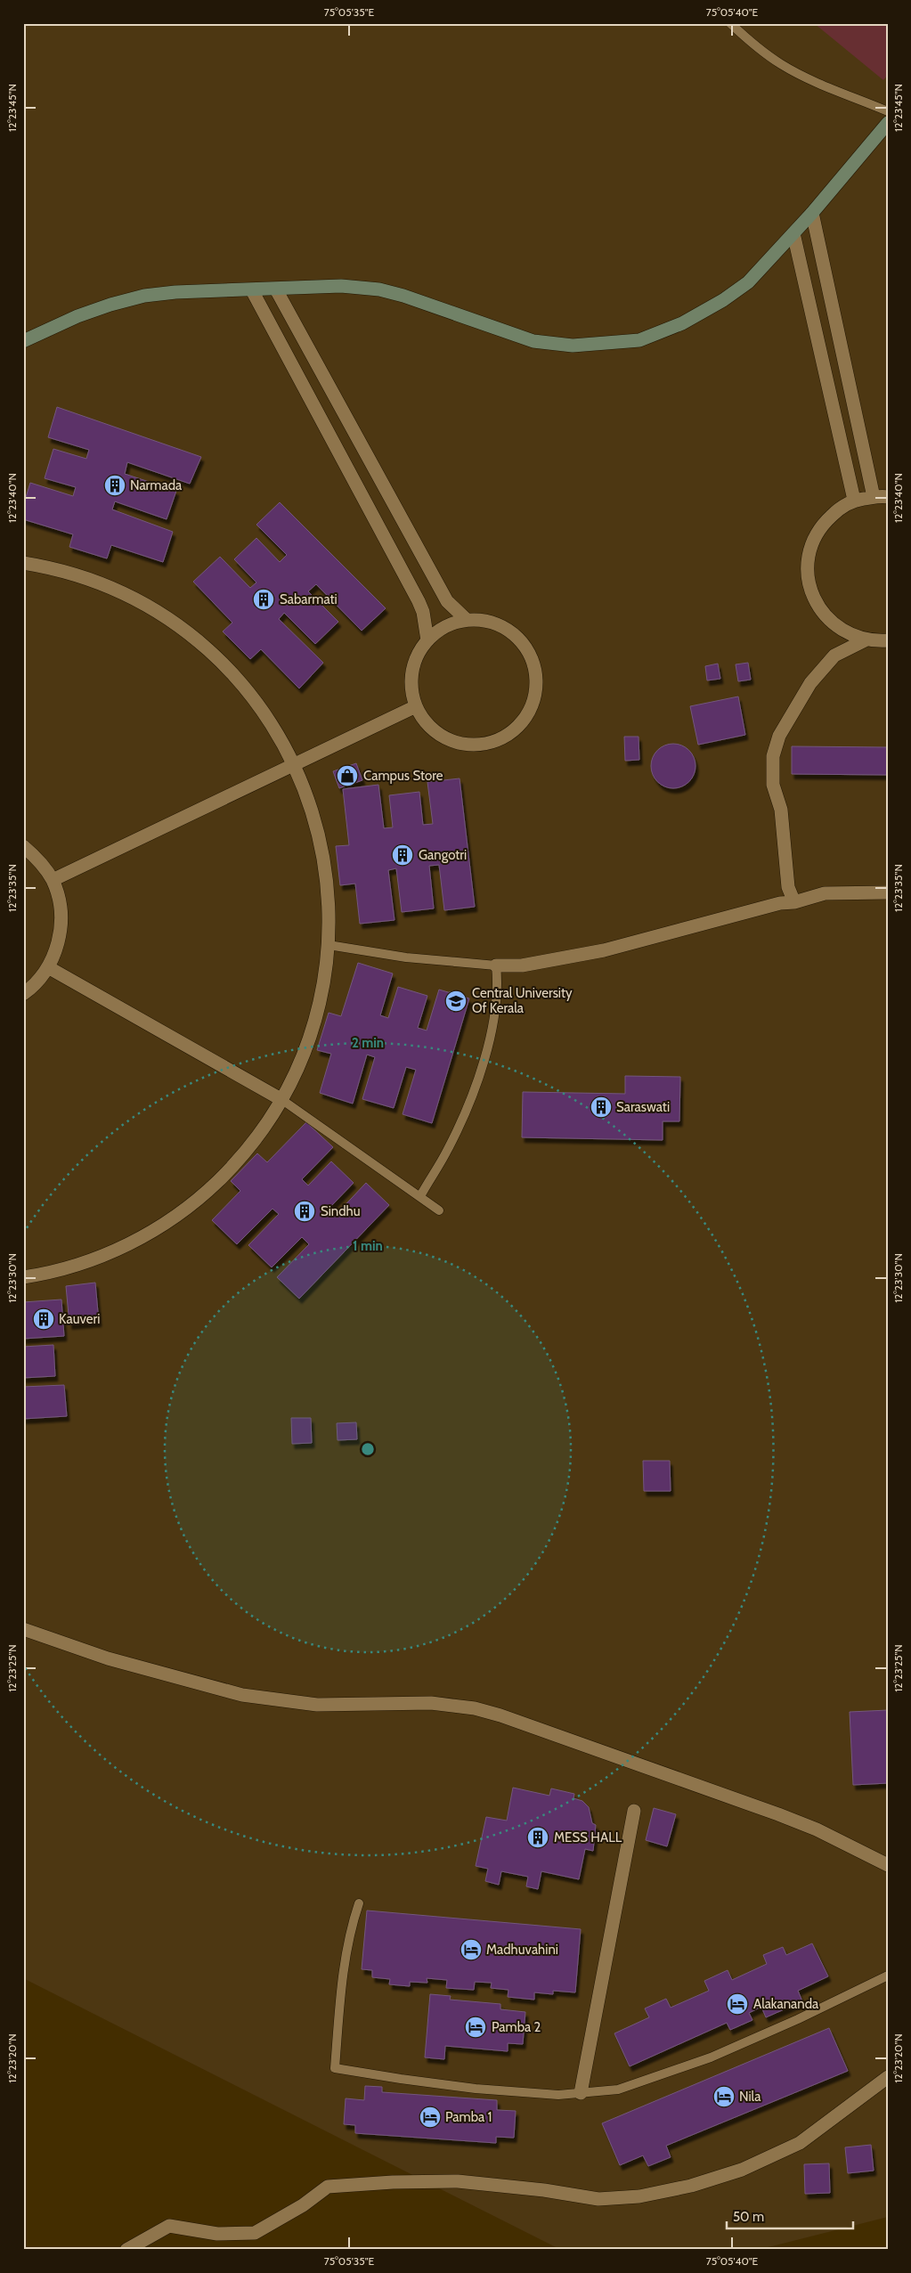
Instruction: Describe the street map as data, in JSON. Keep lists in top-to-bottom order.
{
  "places": {
    "building": [
      "Narmada",
      "Sabarmati",
      "Gangotri",
      "Saraswati",
      "Sindhu",
      "Kauveri",
      "MESS HALL"
    ],
    "shop": ["Campus Store"],
    "school or university": ["Central University Of Kerala"],
    "hotel": [
      "Madhuvahini",
      "Alakananda",
      "Pamba 2",
      "Nila",
      "Pamba 1"
    ]
  },
  "scale_bar": "50 m",
  "coordinates": [
    "75°05'35\"E",
    "75°05'40\"E",
    "12°23'45\"N",
    "12°23'40\"N",
    "12°23'35\"N",
    "12°23'30\"N",
    "12°23'25\"N",
    "12°23'20\"N"
  ],
  "rings": ["2 min", "1 min"]
}
